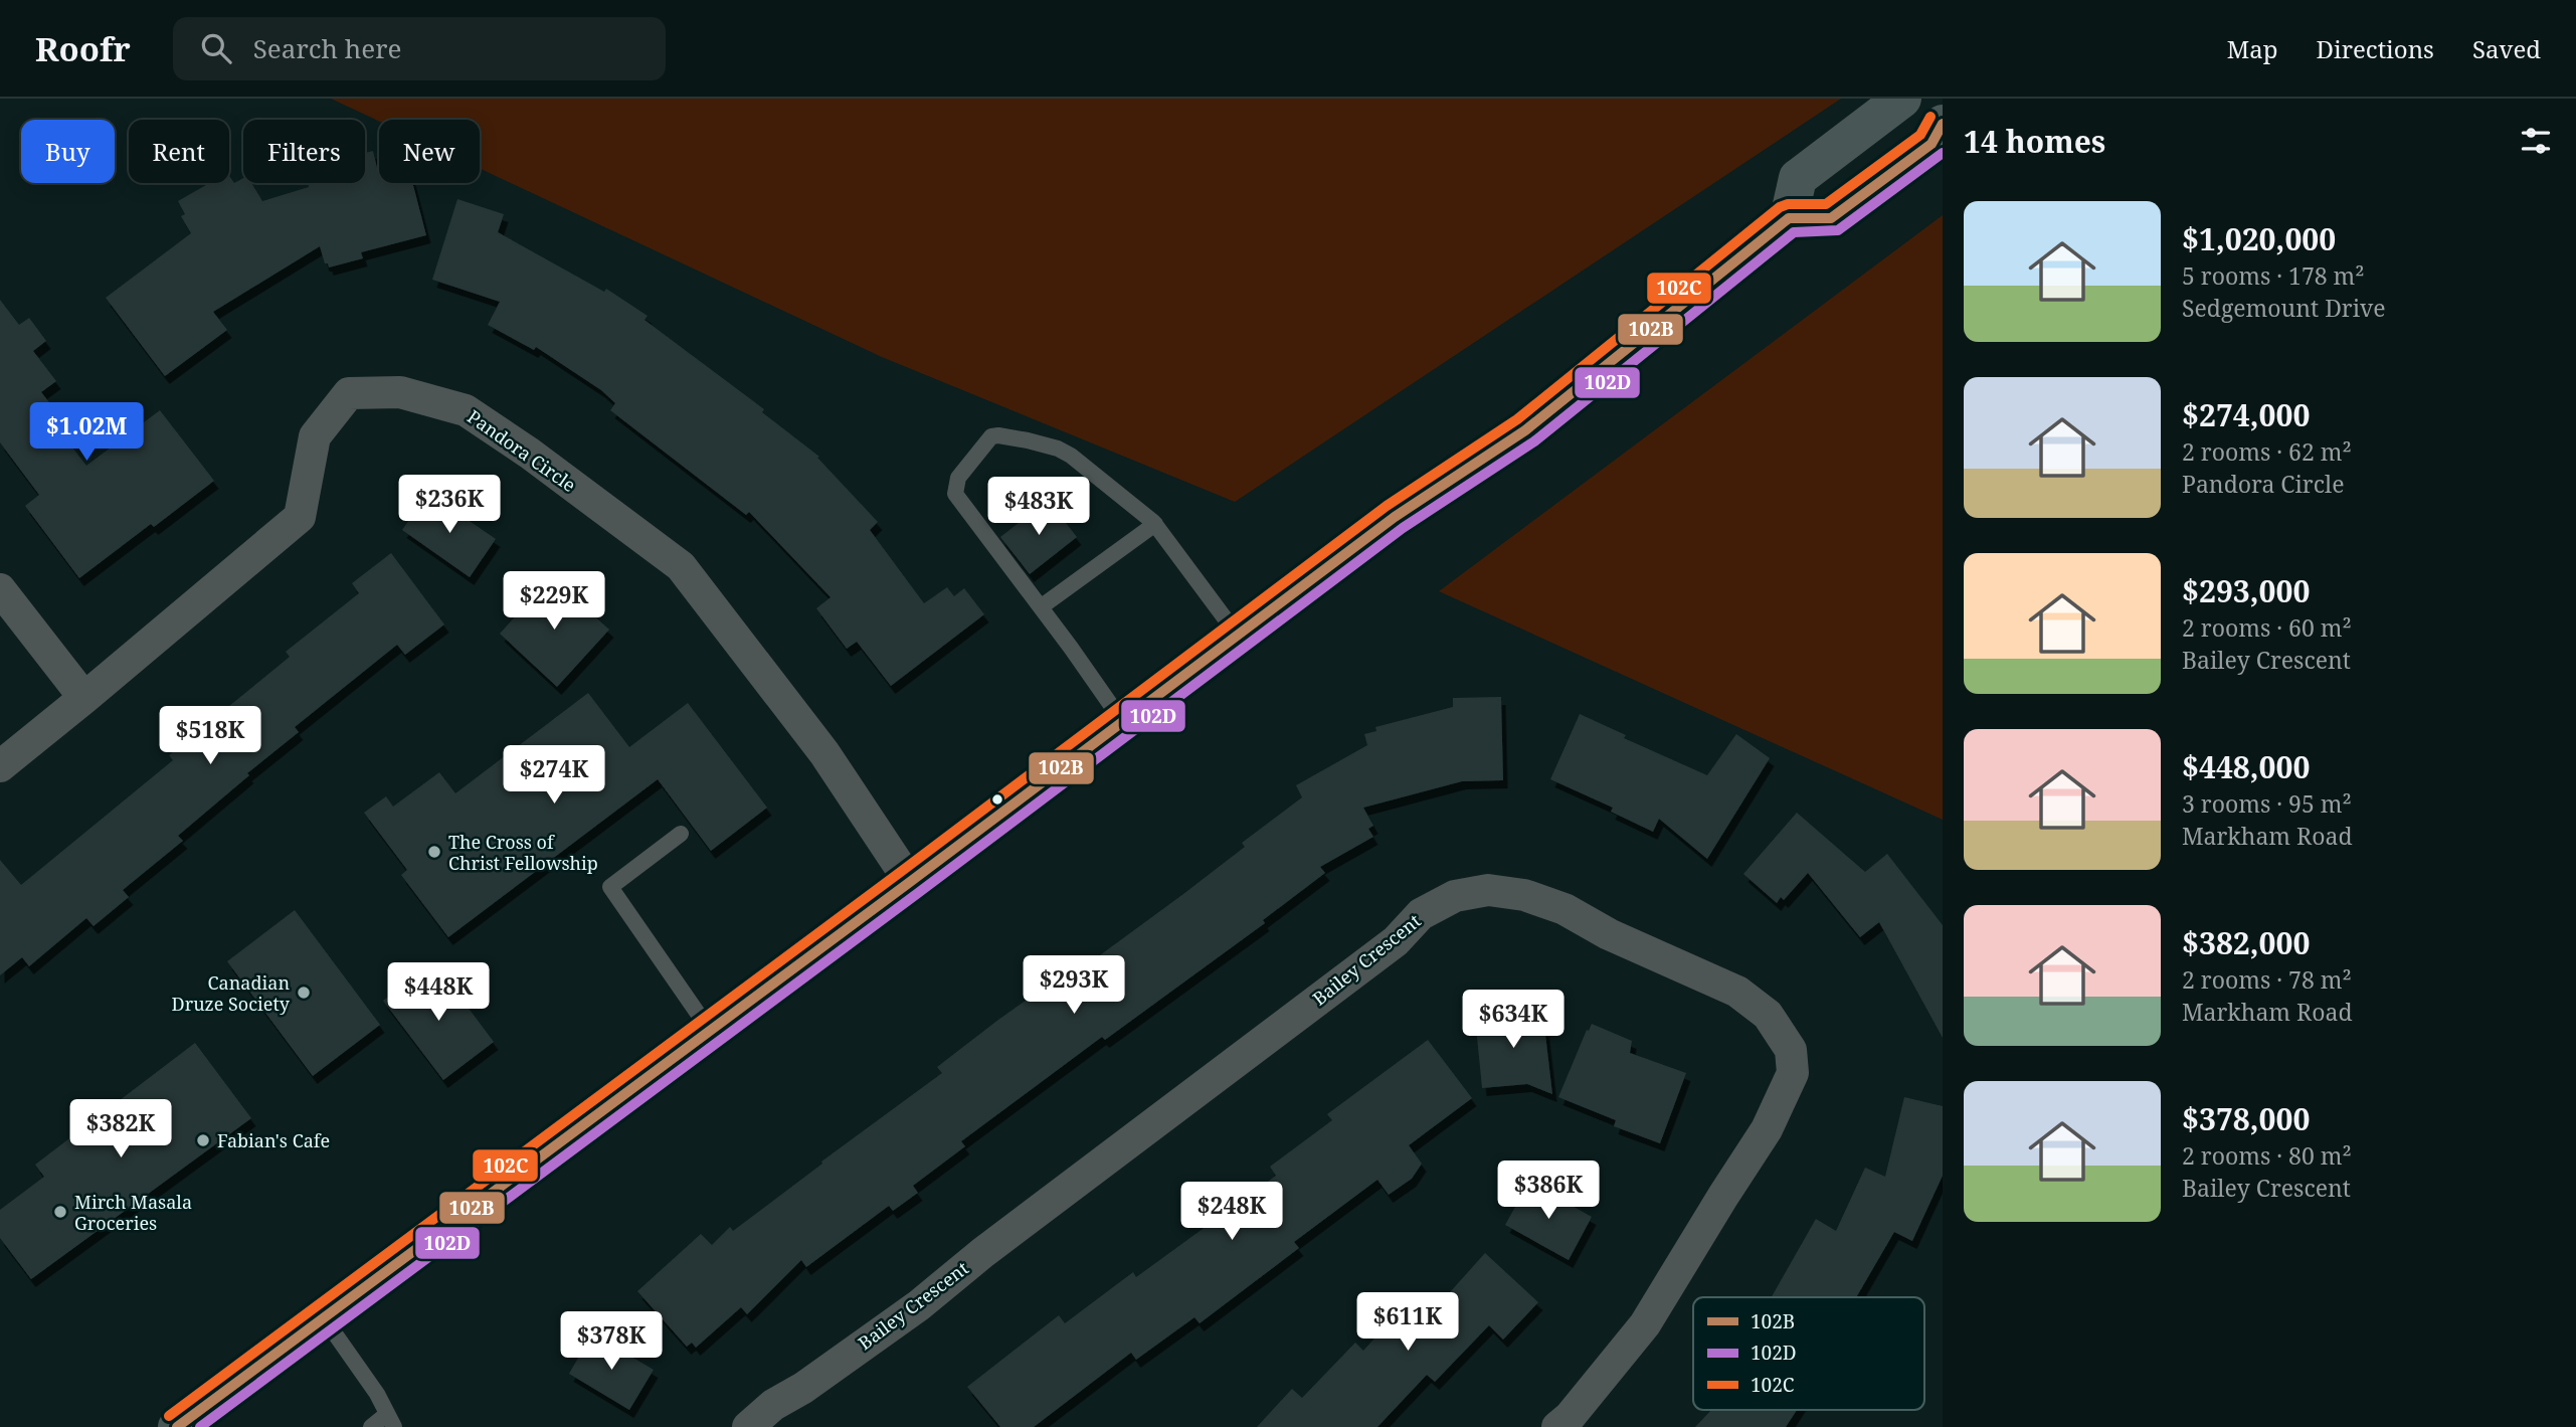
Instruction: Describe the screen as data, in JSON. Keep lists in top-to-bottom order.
{
  "streets": {
    "street": ["Pandora Circle", "Bailey Crescent"]
  },
  "places": [
    "The Cross of Christ Fellowship",
    "Canadian Druze Society",
    "Fabian's Cafe",
    "Mirch Masala Groceries"
  ],
  "lines": ["transit line 102C", "transit line 102B", "transit line 102D"],
  "legend": ["102B", "102D", "102C"],
  "page": {
    "header": "Roofr",
    "search": "Search here",
    "nav": ["Map", "Directions", "Saved"],
    "heading": "14 homes",
    "chip": [
      "Buy",
      "Rent",
      "Filters",
      "New"
    ],
    "list": [
      {
        "name": "$1,020,000",
        "note": "5 rooms · 178 m² · Sedgemount Drive"
      },
      {
        "name": "$274,000",
        "note": "2 rooms · 62 m² · Pandora Circle"
      },
      {
        "name": "$293,000",
        "note": "2 rooms · 60 m² · Bailey Crescent"
      },
      {
        "name": "$448,000",
        "note": "3 rooms · 95 m² · Markham Road"
      },
      {
        "name": "$382,000",
        "note": "2 rooms · 78 m² · Markham Road"
      },
      {
        "name": "$378,000",
        "note": "2 rooms · 80 m² · Bailey Crescent"
      }
    ],
    "price": [
      "$1.02M",
      "$236K",
      "$483K",
      "$229K",
      "$518K",
      "$274K",
      "$293K",
      "$448K",
      "$634K",
      "$382K",
      "$386K",
      "$248K",
      "$611K",
      "$378K"
    ]
  }
}
